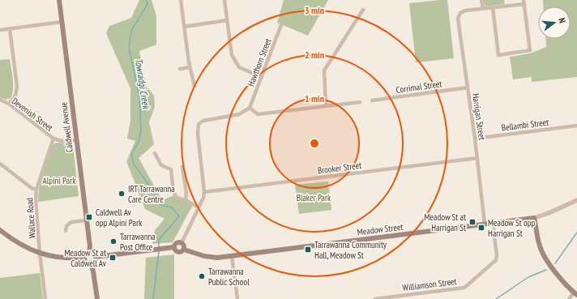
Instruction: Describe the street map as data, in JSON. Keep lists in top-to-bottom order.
{
  "streets": {
    "main road": ["Caldwell Avenue", "Meadow Street"],
    "street": [
      "Hawthorn Street",
      "Corrimal Street",
      "Devenish Street",
      "Harrigan Street",
      "Bellambi Street",
      "Brooker Street",
      "Wallace Road",
      "Williamson Street"
    ]
  },
  "crossings": [
    ["Corrimal Street", "Harrigan Street"],
    ["Devenish Street", "Caldwell Avenue"],
    ["Devenish Street", "Wallace Road"],
    ["Harrigan Street", "Bellambi Street"],
    ["Harrigan Street", "Brooker Street"],
    ["Harrigan Street", "Meadow Street"],
    ["Meadow Street", "Williamson Street"]
  ],
  "water": ["Towradgi Creek"],
  "parks": ["Alpini Park", "Blaker Park"],
  "places": {
    "other": ["IRT Tarrawanna Care Centre", "Tarrawanna Post Office", "Tarrawanna Public School"],
    "transit": [
      "Caldwell Av opp Alpini Park",
      "Meadow St at Harrigan St",
      "Meadow St opp Harrigan St",
      "Tarrawanna Community Hall, Meadow St",
      "Meadow St at Caldwell Av"
    ]
  },
  "north": "right",
  "rings": ["3 min", "2 min", "1 min"]
}
